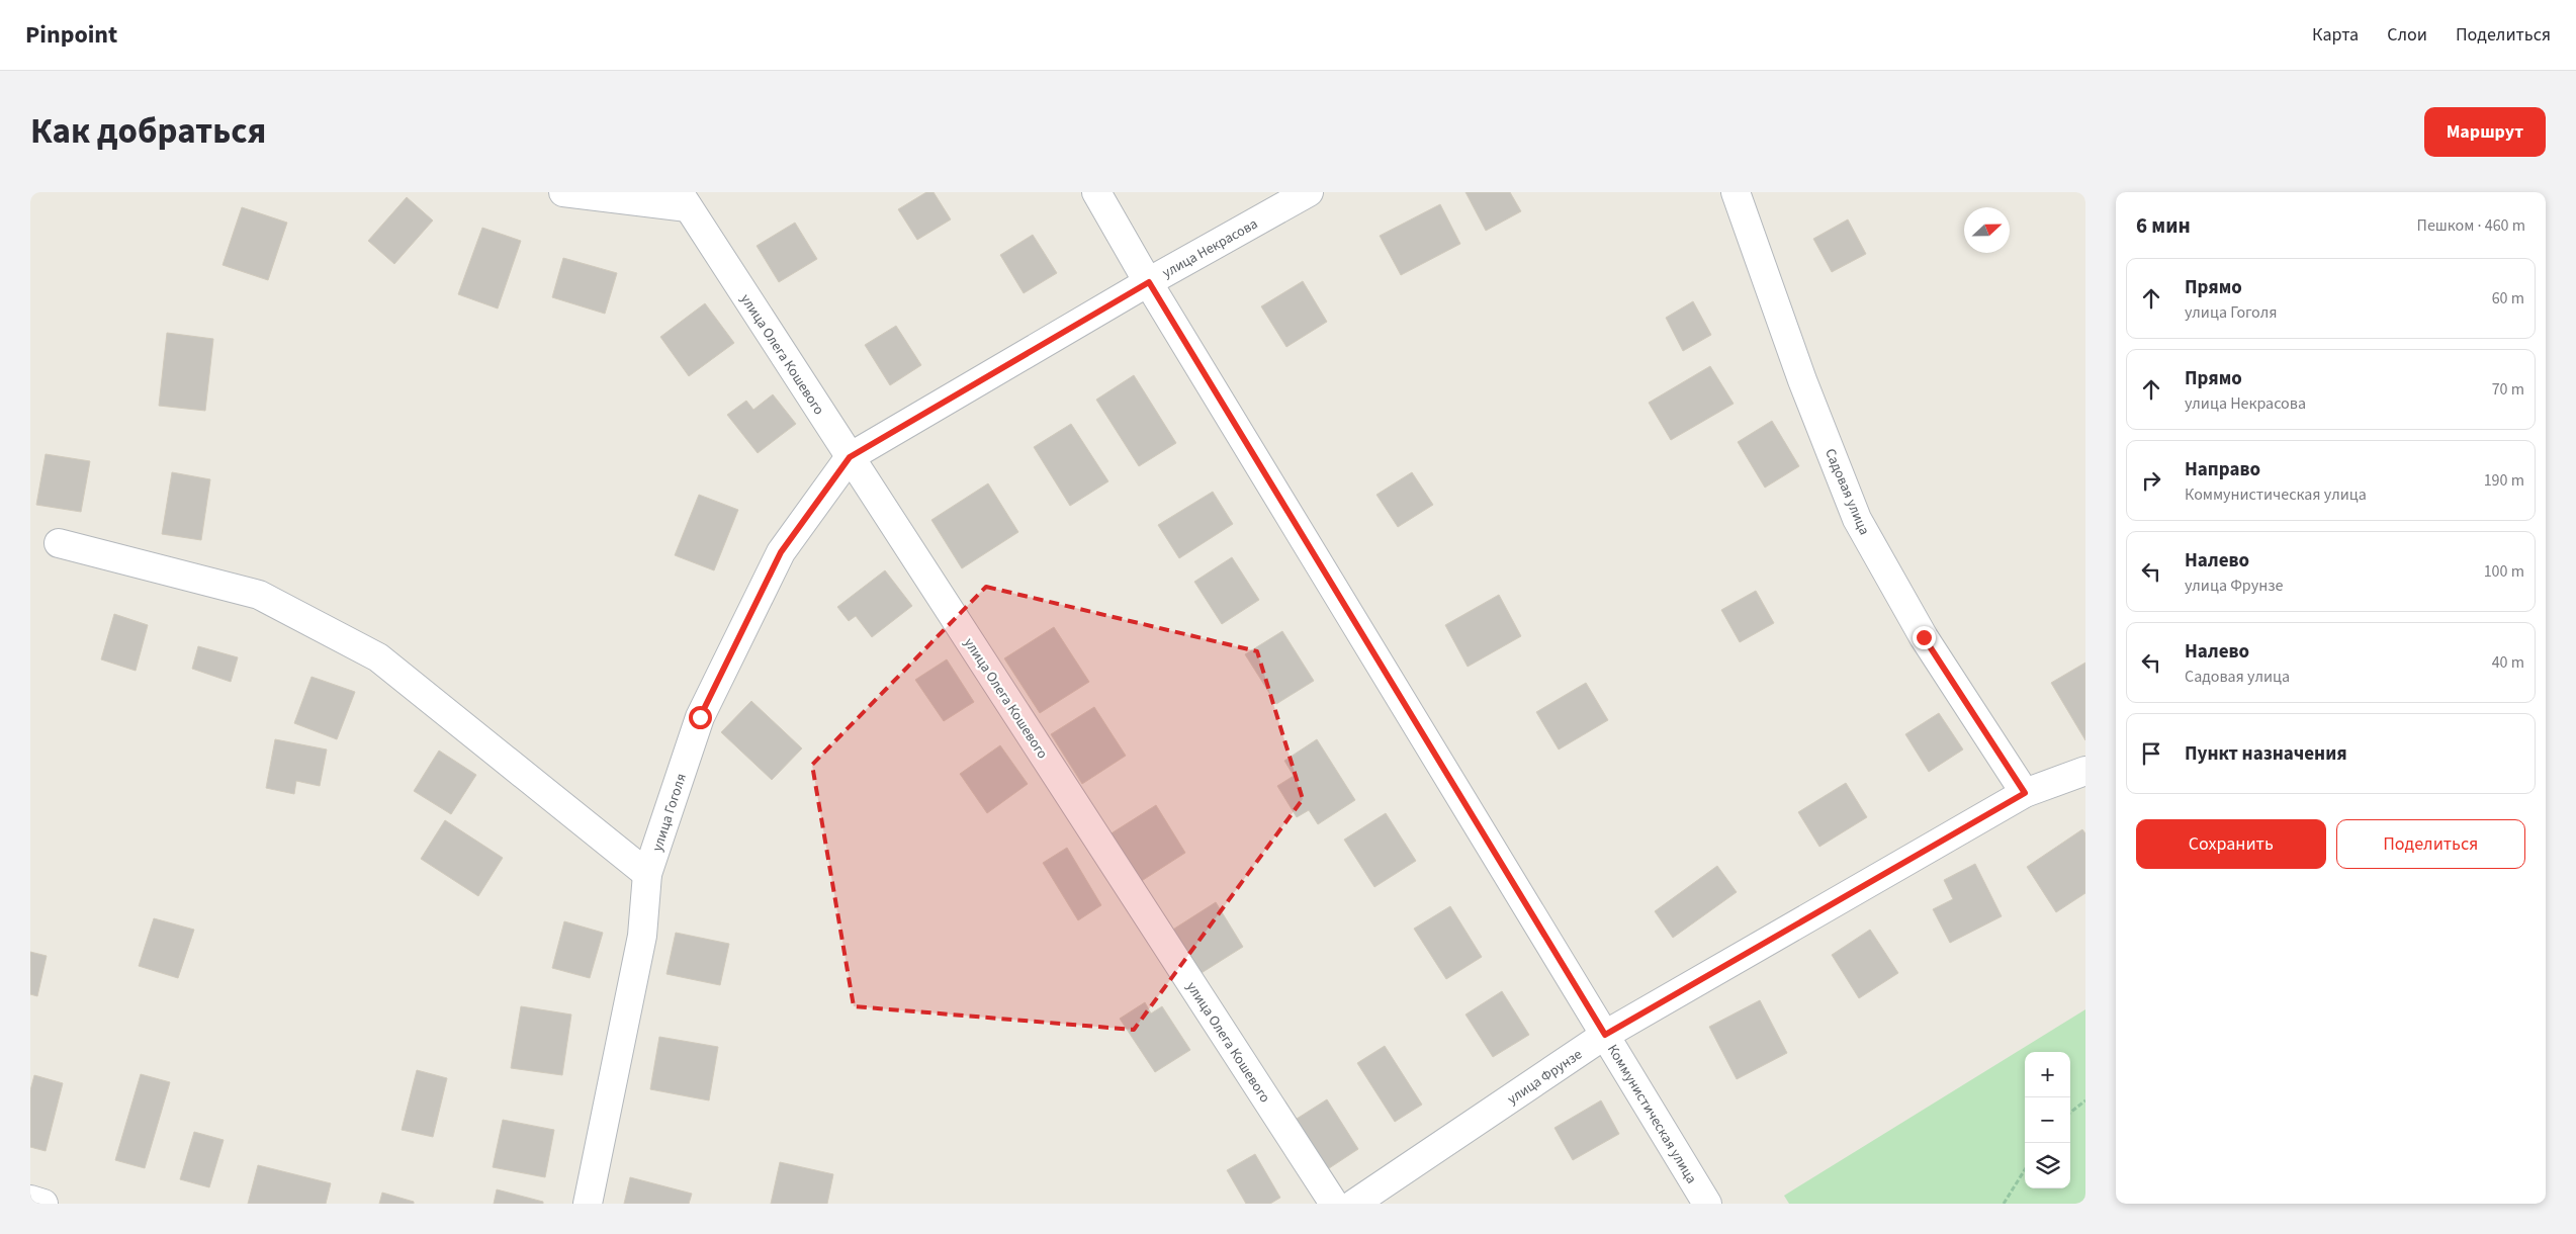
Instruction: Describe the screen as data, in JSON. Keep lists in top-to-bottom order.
{
  "streets": {
    "street": [
      "улица Некрасова",
      "улица Олега Кошевого",
      "Садовая улица",
      "улица Гоголя",
      "улица Фрунзе",
      "Коммунистическая улица"
    ]
  },
  "crossings": [
    ["улица Некрасова", "улица Олега Кошевого"],
    ["улица Некрасова", "улица Гоголя"],
    ["улица Некрасова", "Коммунистическая улица"],
    ["улица Олега Кошевого", "улица Гоголя"],
    ["Садовая улица", "улица Фрунзе"],
    ["улица Фрунзе", "Коммунистическая улица"]
  ],
  "north": "right",
  "page": {
    "header": "Pinpoint",
    "nav": ["Карта", "Слои", "Поделиться"],
    "title": "Как добраться",
    "buttons": [
      "Маршрут",
      ["Сохранить", "Поделиться"]
    ],
    "heading": ["6 мин", "Пешком · 460 m"],
    "list": [
      ["Прямо", "улица Гоголя", "60 m"],
      ["Прямо", "улица Некрасова", "70 m"],
      ["Направо", "Коммунистическая улица", "190 m"],
      ["Налево", "улица Фрунзе", "100 m"],
      ["Налево", "Садовая улица", "40 m"],
      "Пункт назначения"
    ],
    "map_buttons": ["+", "−"]
  }
}
